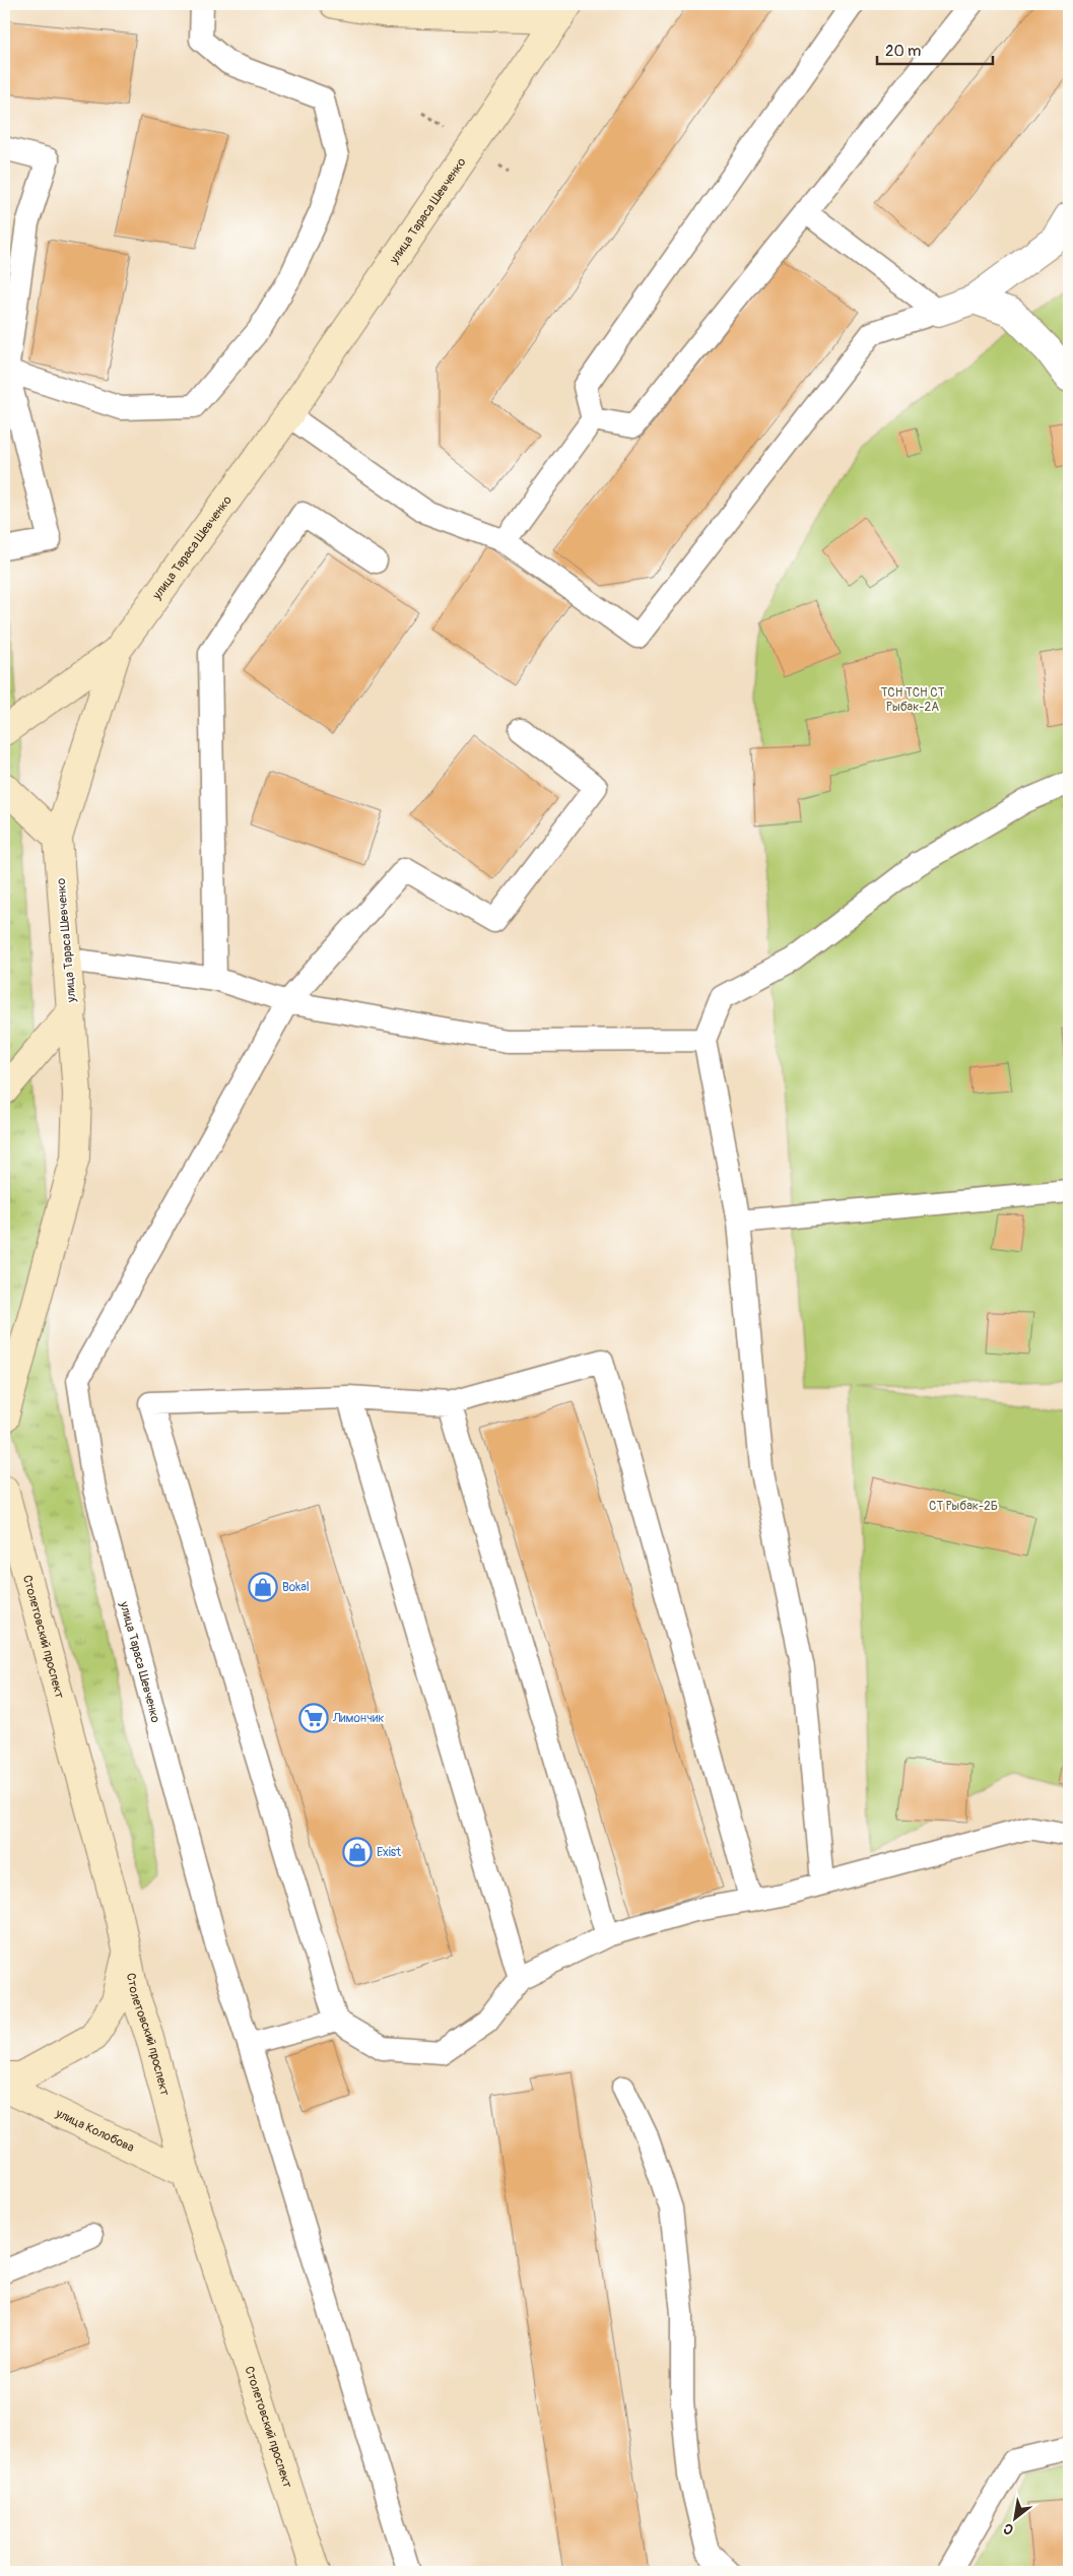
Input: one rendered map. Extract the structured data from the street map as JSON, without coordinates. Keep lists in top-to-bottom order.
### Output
{
  "streets": {
    "main road": ["улица Тараса Шевченко", "Столетовский проспект", "улица Колобова"]
  },
  "crossings": [
    ["Столетовский проспект", "улица Колобова"]
  ],
  "parks": ["ТСН ТСН СТ Рыбак-2А", "СТ Рыбак-2Б"],
  "places": {
    "shop": ["Bokal", "Exist"],
    "supermarket": ["Лимончик"]
  },
  "scale_bar": "20 m",
  "north": "bottom left"
}
